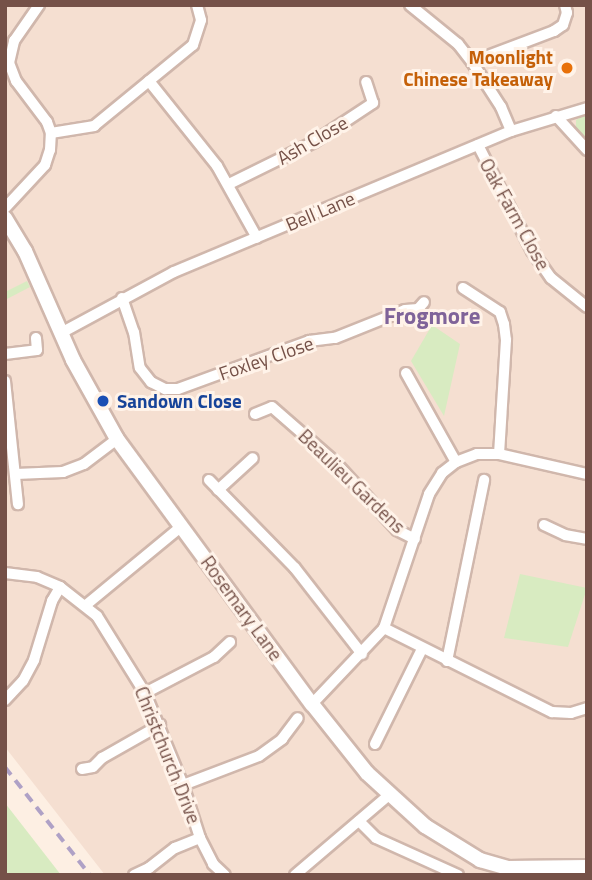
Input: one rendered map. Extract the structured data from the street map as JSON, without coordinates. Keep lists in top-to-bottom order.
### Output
{
  "streets": {
    "street": [
      "Ash Close",
      "Bell Lane",
      "Oak Farm Close",
      "Foxley Close",
      "Beaulieu Gardens",
      "Rosemary Lane",
      "Christchurch Drive"
    ]
  },
  "crossings": [
    ["Bell Lane", "Oak Farm Close"],
    ["Bell Lane", "Foxley Close"],
    ["Bell Lane", "Rosemary Lane"],
    ["Beaulieu Gardens", "Rosemary Lane"]
  ],
  "districts": ["Frogmore"],
  "places": ["Moonlight Chinese Takeaway", "Sandown Close"]
}
